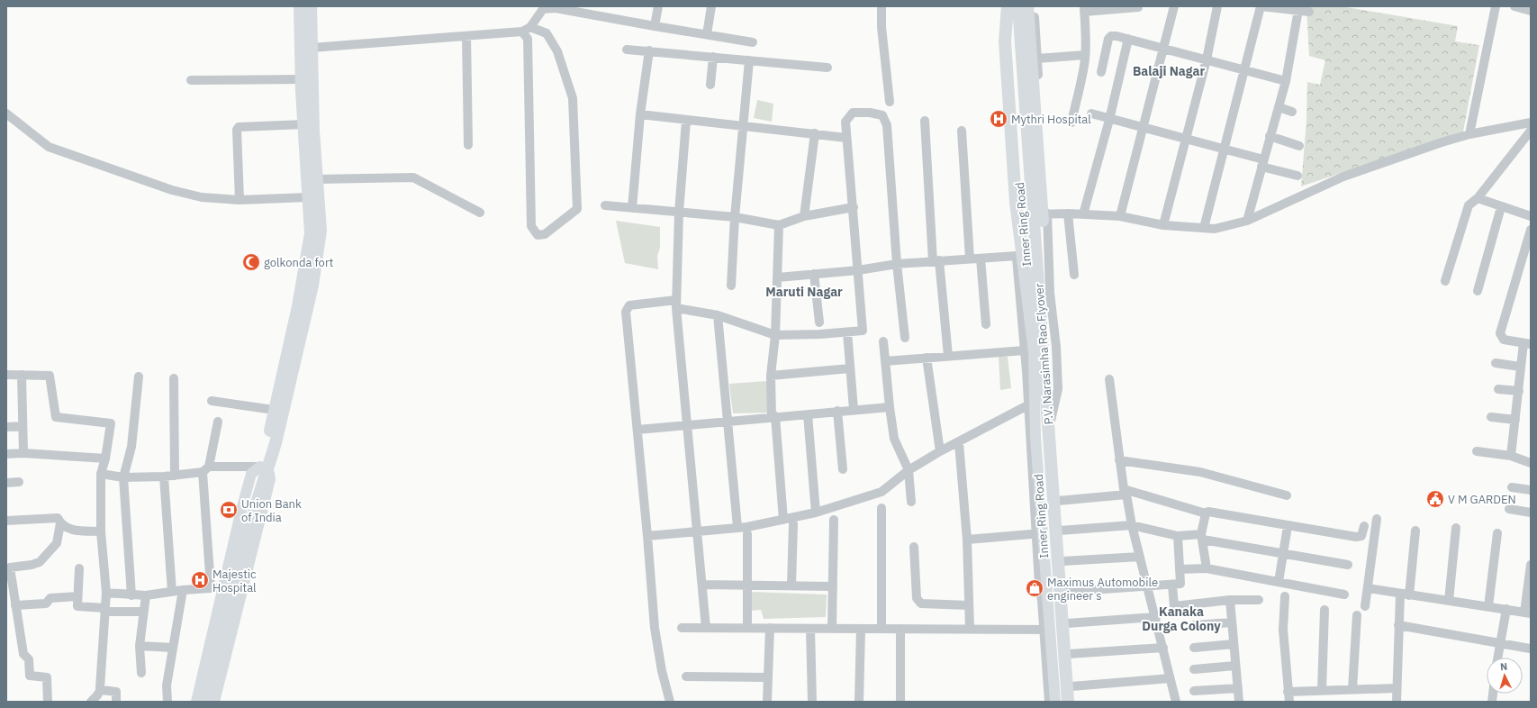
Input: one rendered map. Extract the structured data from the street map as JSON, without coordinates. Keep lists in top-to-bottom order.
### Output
{
  "streets": {
    "highway": ["P.V. Narasimha Rao Flyover"],
    "main road": ["Inner Ring Road"]
  },
  "crossings": [
    ["Inner Ring Road", "P.V. Narasimha Rao Flyover"]
  ],
  "districts": ["Balaji Nagar", "Maruti Nagar", "Kanaka Durga Colony"],
  "places": {
    "hospital": ["Mythri Hospital", "Majestic Hospital"],
    "mosque": ["golkonda fort"],
    "public building": ["V M GARDEN"],
    "bank": ["Union Bank of India"],
    "shop": ["Maximus Automobile engineer s"]
  },
  "north": "top"
}
